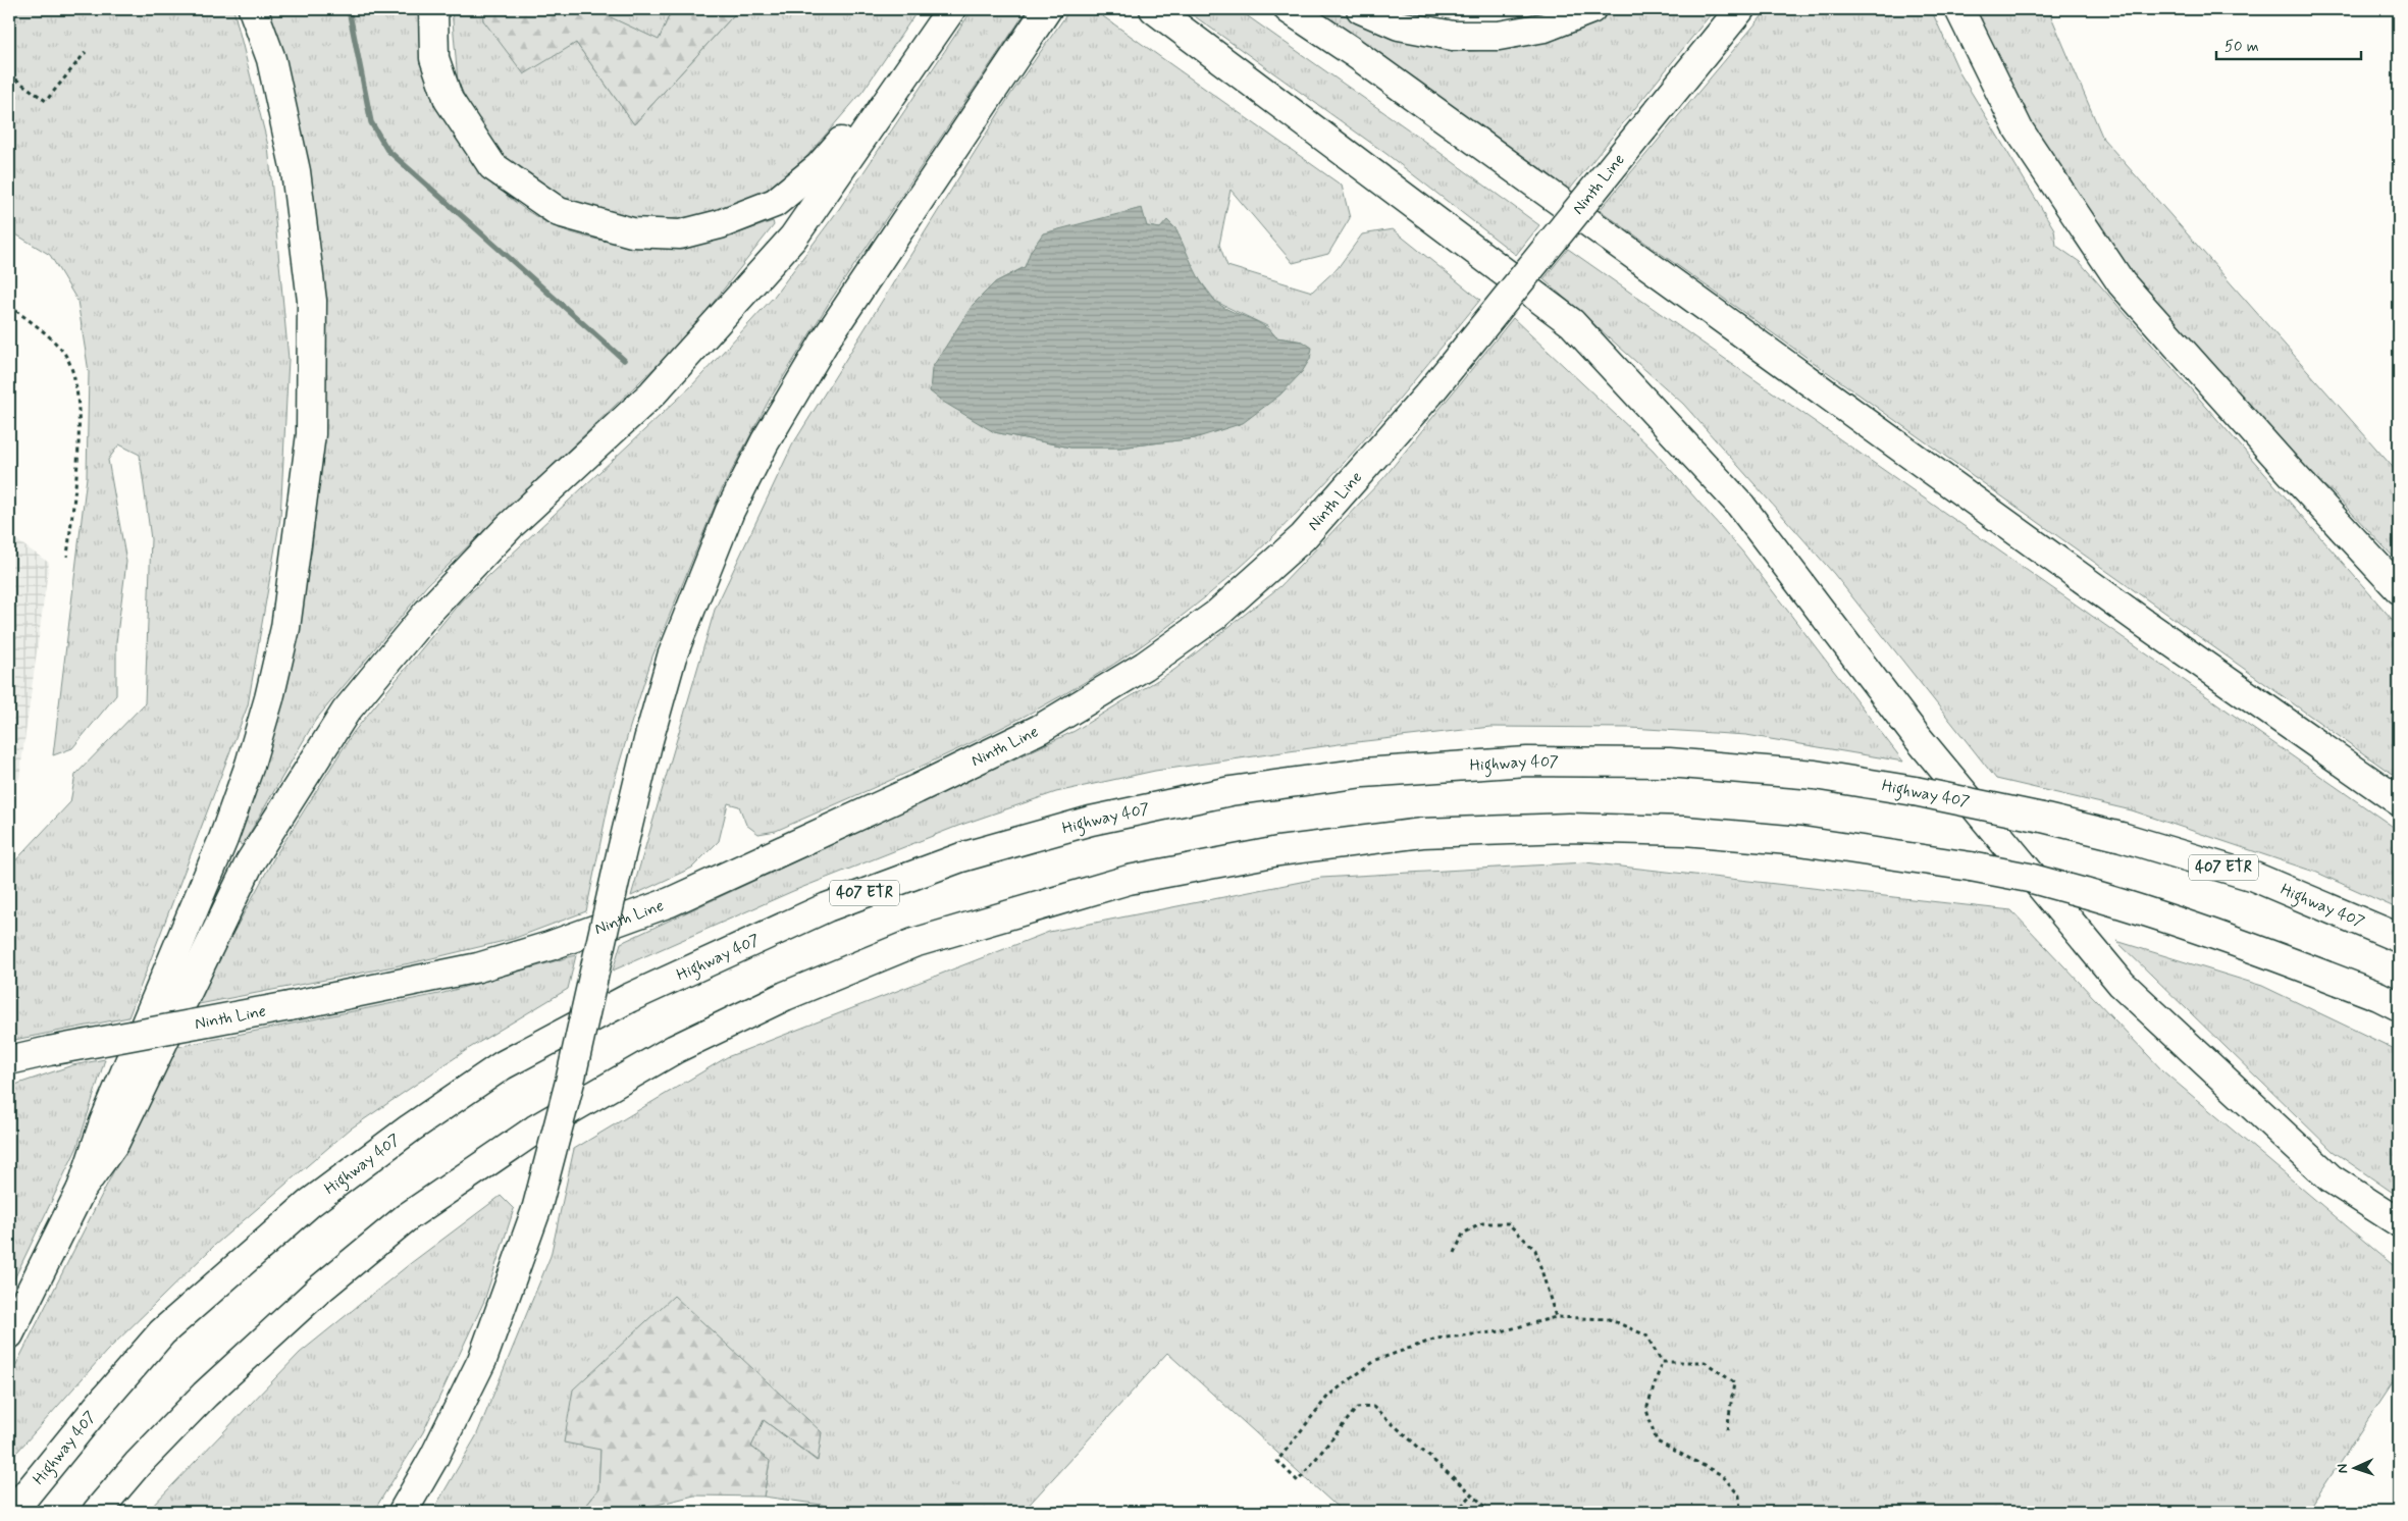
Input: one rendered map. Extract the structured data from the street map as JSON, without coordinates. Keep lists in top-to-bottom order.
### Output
{
  "streets": {
    "main road": ["Ninth Line", "Highway 407", "407 ETR"]
  },
  "scale_bar": "50 m",
  "north": "left"
}
